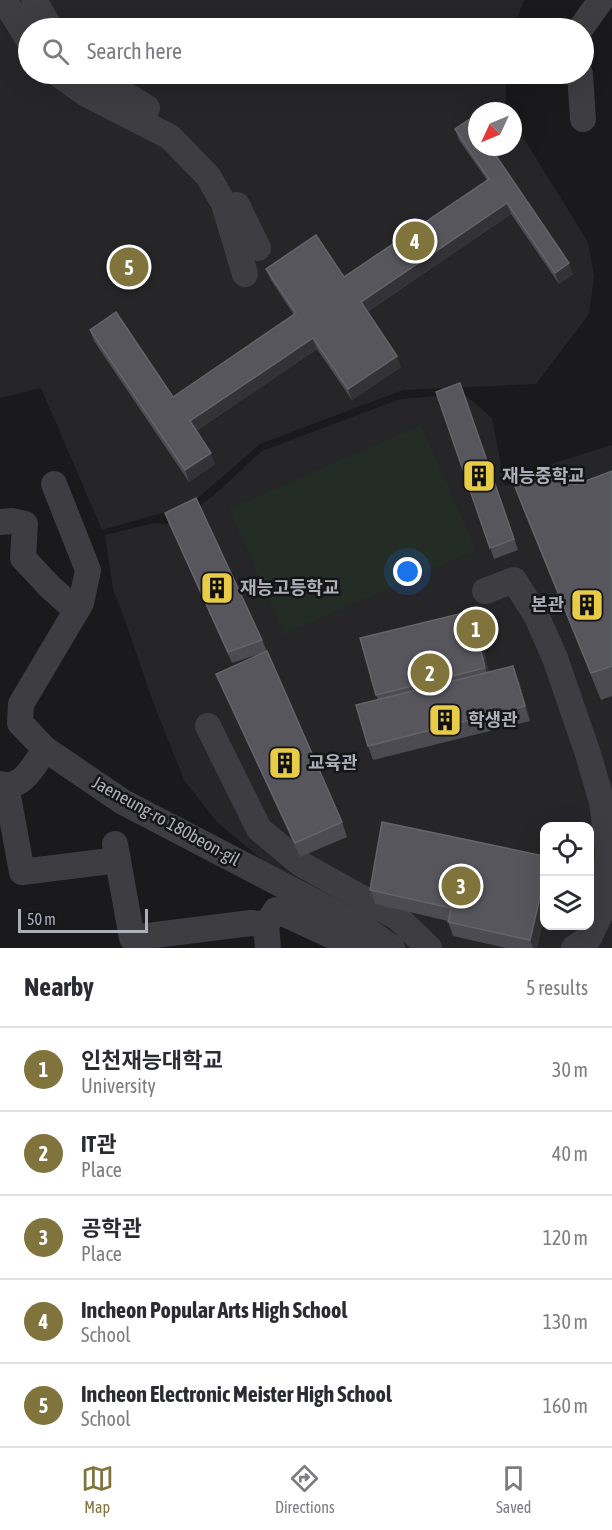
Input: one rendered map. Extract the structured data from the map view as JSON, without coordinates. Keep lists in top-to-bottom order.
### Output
{
  "streets": {
    "lane": ["Jaeneung-ro 180beon-gil"]
  },
  "places": {
    "building": [
      "재능중학교",
      "재능고등학교",
      "본관",
      "학생관",
      "교육관"
    ]
  },
  "scale_bar": "50 m",
  "north": "bottom left",
  "page": {
    "search": "Search here",
    "pins": [
      "4",
      "5",
      "1",
      "2",
      "3"
    ],
    "scale": "50 m",
    "heading": ["Nearby", "5 results"],
    "list": [
      {
        "mark": "1",
        "name": "인천재능대학교",
        "note": "University",
        "value": "30 m"
      },
      {
        "mark": "2",
        "name": "IT관",
        "note": "Place",
        "value": "40 m"
      },
      {
        "mark": "3",
        "name": "공학관",
        "note": "Place",
        "value": "120 m"
      },
      {
        "mark": "4",
        "name": "Incheon Popular Arts High School",
        "note": "School",
        "value": "130 m"
      },
      {
        "mark": "5",
        "name": "Incheon Electronic Meister High School",
        "note": "School",
        "value": "160 m"
      }
    ],
    "nav": ["Map", "Directions", "Saved"]
  }
}
